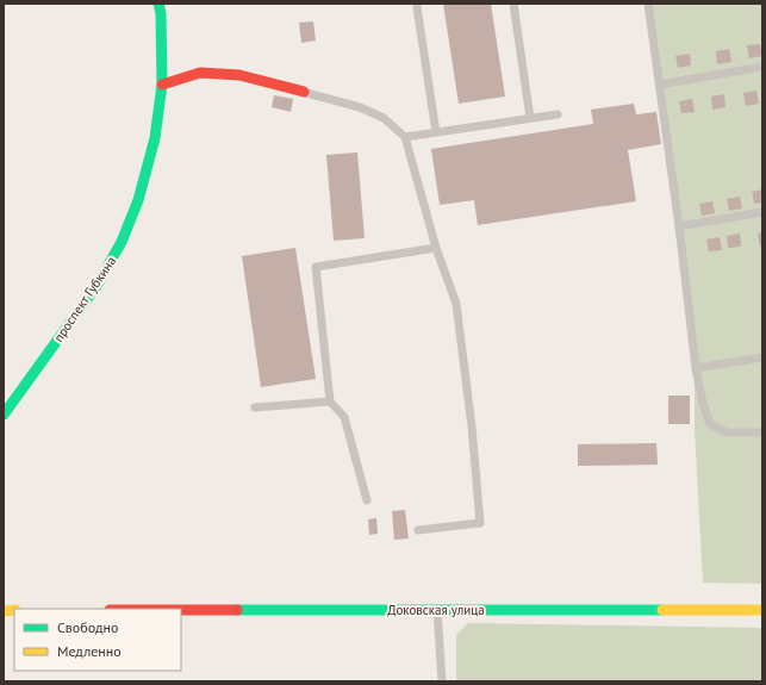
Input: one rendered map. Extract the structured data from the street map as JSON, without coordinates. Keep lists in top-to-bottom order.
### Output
{
  "streets": {
    "street": ["проспект Губкина", "Доковская улица"]
  },
  "legend": ["Свободно", "Медленно"]
}
